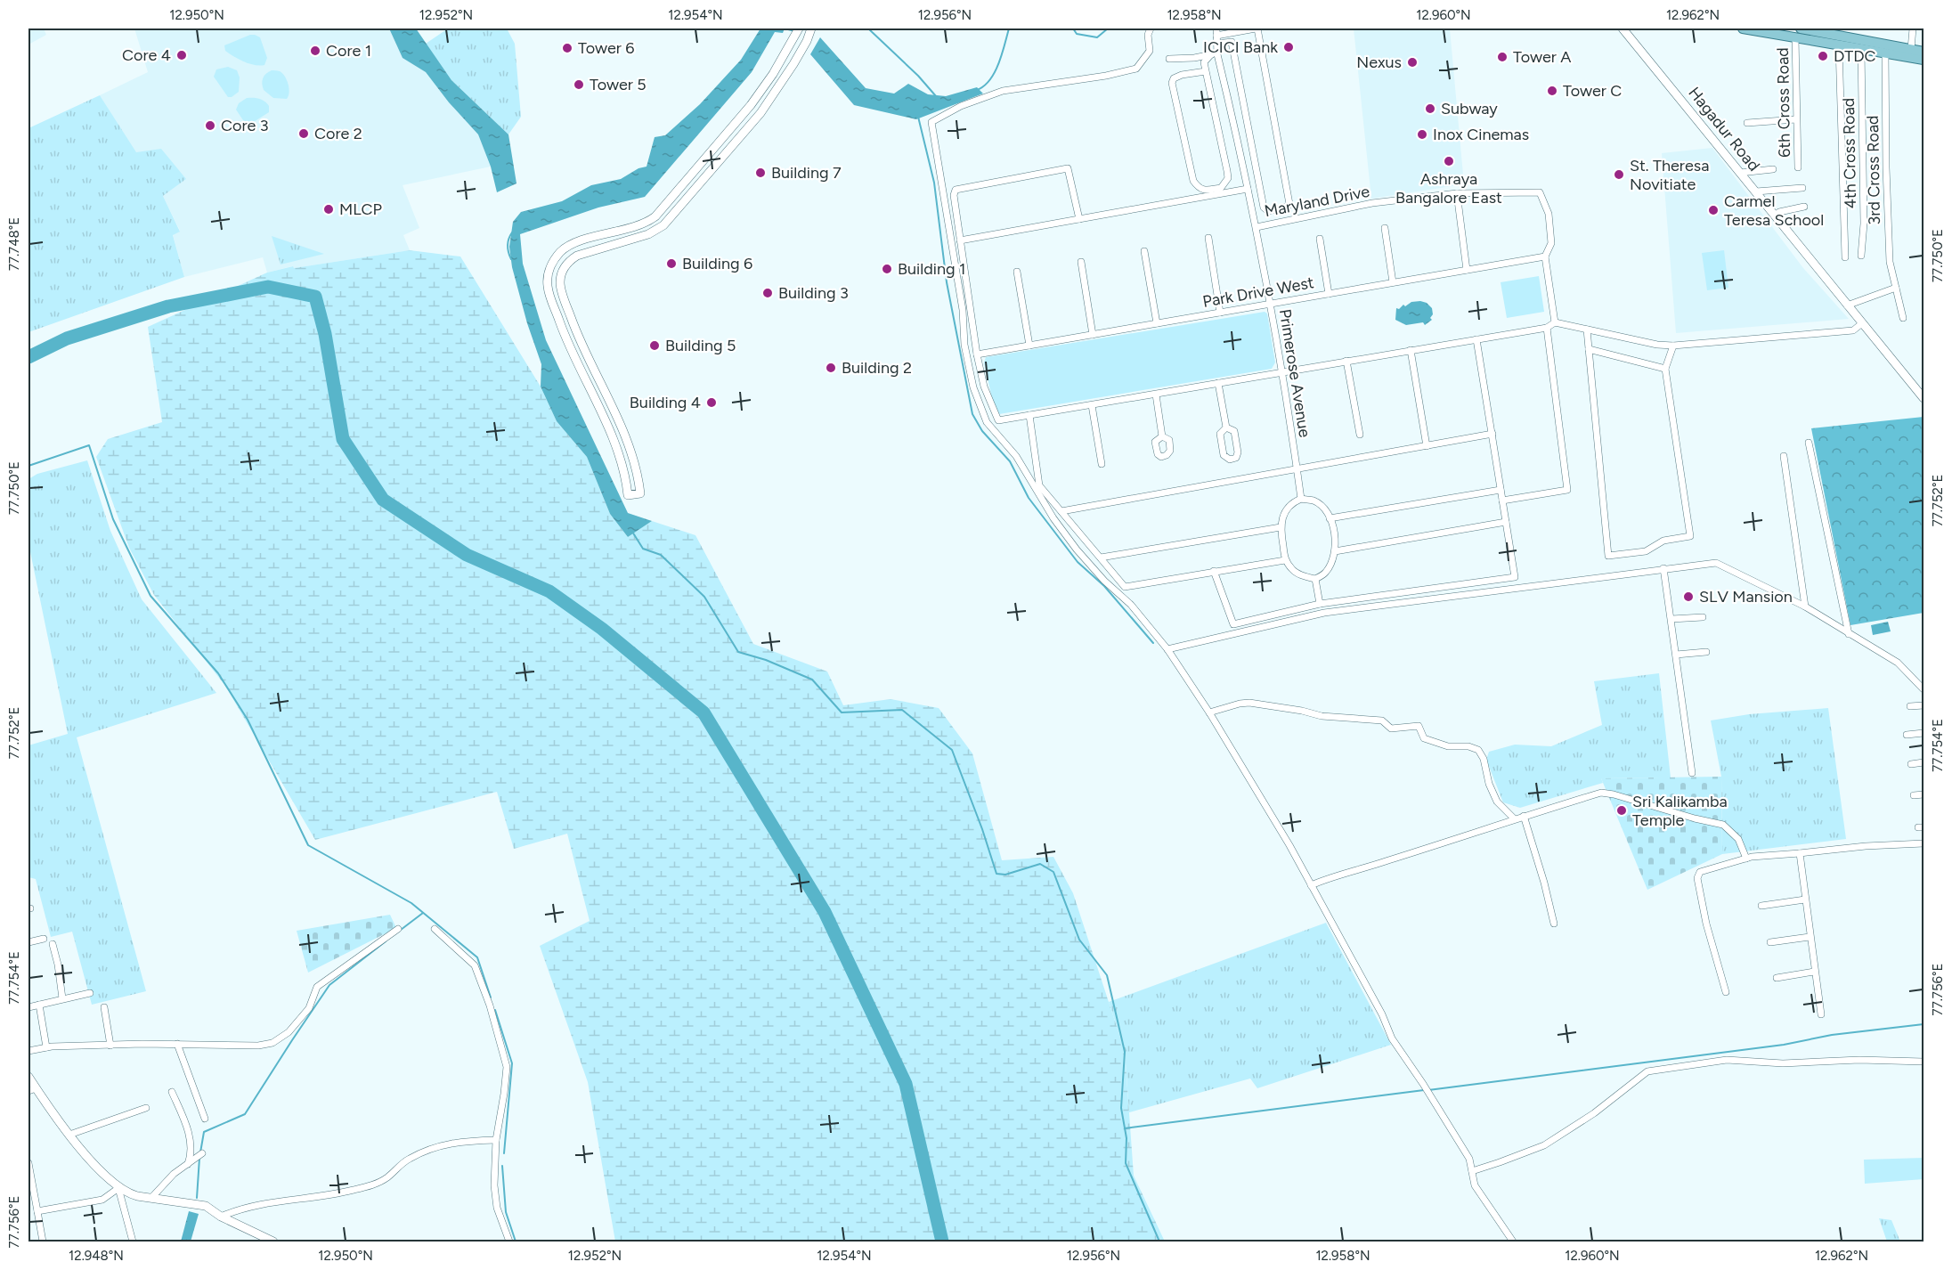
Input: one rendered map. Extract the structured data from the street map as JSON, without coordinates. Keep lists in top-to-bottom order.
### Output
{
  "streets": {
    "street": [
      "6th Cross Road",
      "Hagadur Road",
      "4th Cross Road",
      "3rd Cross Road",
      "Maryland Drive",
      "Park Drive West",
      "Primerose Avenue"
    ]
  },
  "crossings": [
    ["Maryland Drive", "Park Drive West"],
    ["Maryland Drive", "Primerose Avenue"],
    ["Park Drive West", "Primerose Avenue"]
  ],
  "places": [
    "ICICI Bank",
    "Tower 6",
    "Core 1",
    "Core 4",
    "DTDC",
    "Tower A",
    "Nexus",
    "Tower 5",
    "Tower C",
    "Subway",
    "Core 3",
    "Core 2",
    "Inox Cinemas",
    "Ashraya Bangalore East",
    "Building 7",
    "St. Theresa Novitiate",
    "MLCP",
    "Carmel Teresa School",
    "Building 6",
    "Building 1",
    "Building 3",
    "Building 5",
    "Building 2",
    "Building 4",
    "SLV Mansion",
    "Sri Kalikamba Temple"
  ],
  "coordinates": [
    "12.950°N",
    "12.952°N",
    "12.954°N",
    "12.956°N",
    "12.958°N",
    "12.960°N",
    "12.962°N",
    "77.748°E",
    "77.750°E",
    "77.752°E",
    "77.754°E",
    "77.756°E",
    "12.948°N"
  ]
}
